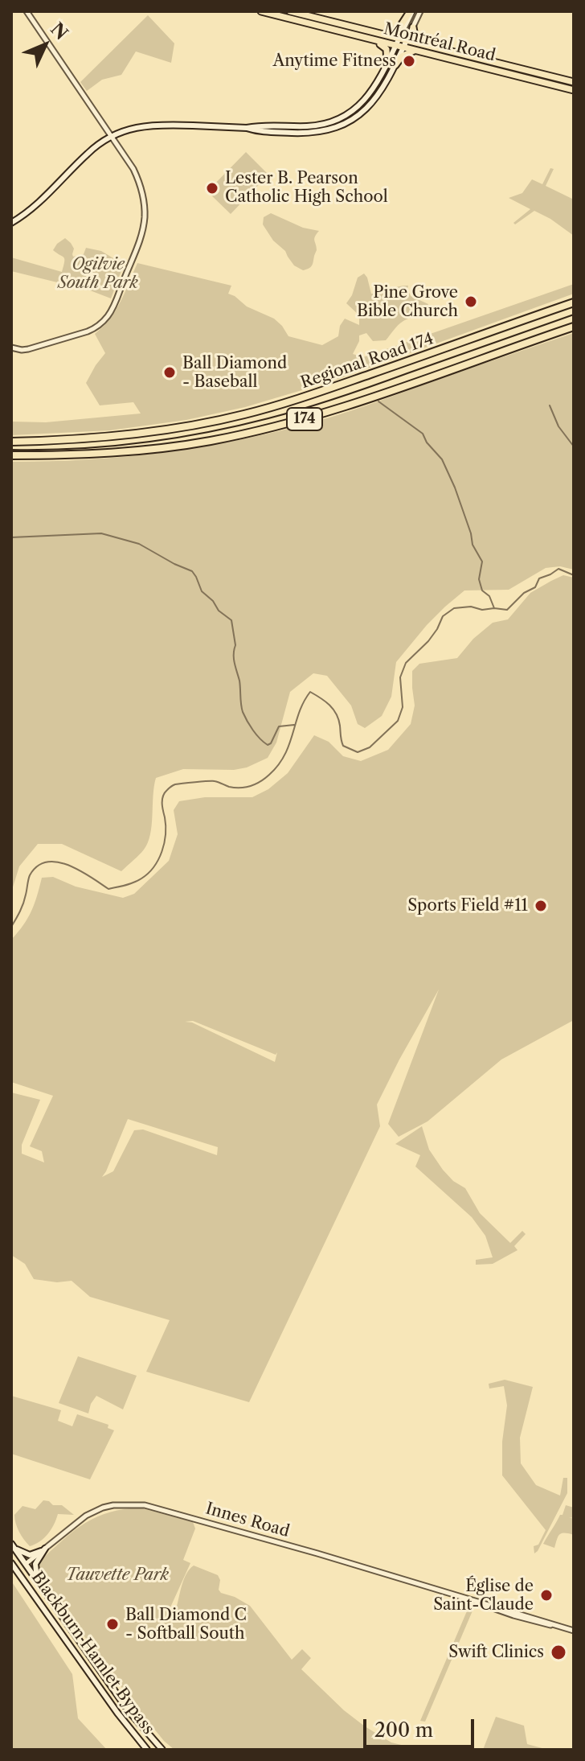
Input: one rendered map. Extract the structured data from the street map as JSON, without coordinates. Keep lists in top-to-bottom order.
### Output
{
  "streets": {
    "highway": ["Regional Road 174", "174"],
    "main road": ["Montréal Road", "Innes Road", "Blackburn Hamlet Bypass"]
  },
  "crossings": [
    ["Innes Road", "Blackburn Hamlet Bypass"]
  ],
  "parks": ["Ogilvie South Park", "Tauvette Park"],
  "places": [
    "Anytime Fitness",
    "Lester B. Pearson Catholic High School",
    "Pine Grove Bible Church",
    "Ball Diamond - Baseball",
    "Sports Field #11",
    "Église de Saint-Claude",
    "Ball Diamond C - Softball South",
    "Swift Clinics"
  ],
  "scale_bar": "200 m",
  "north": "top right"
}
